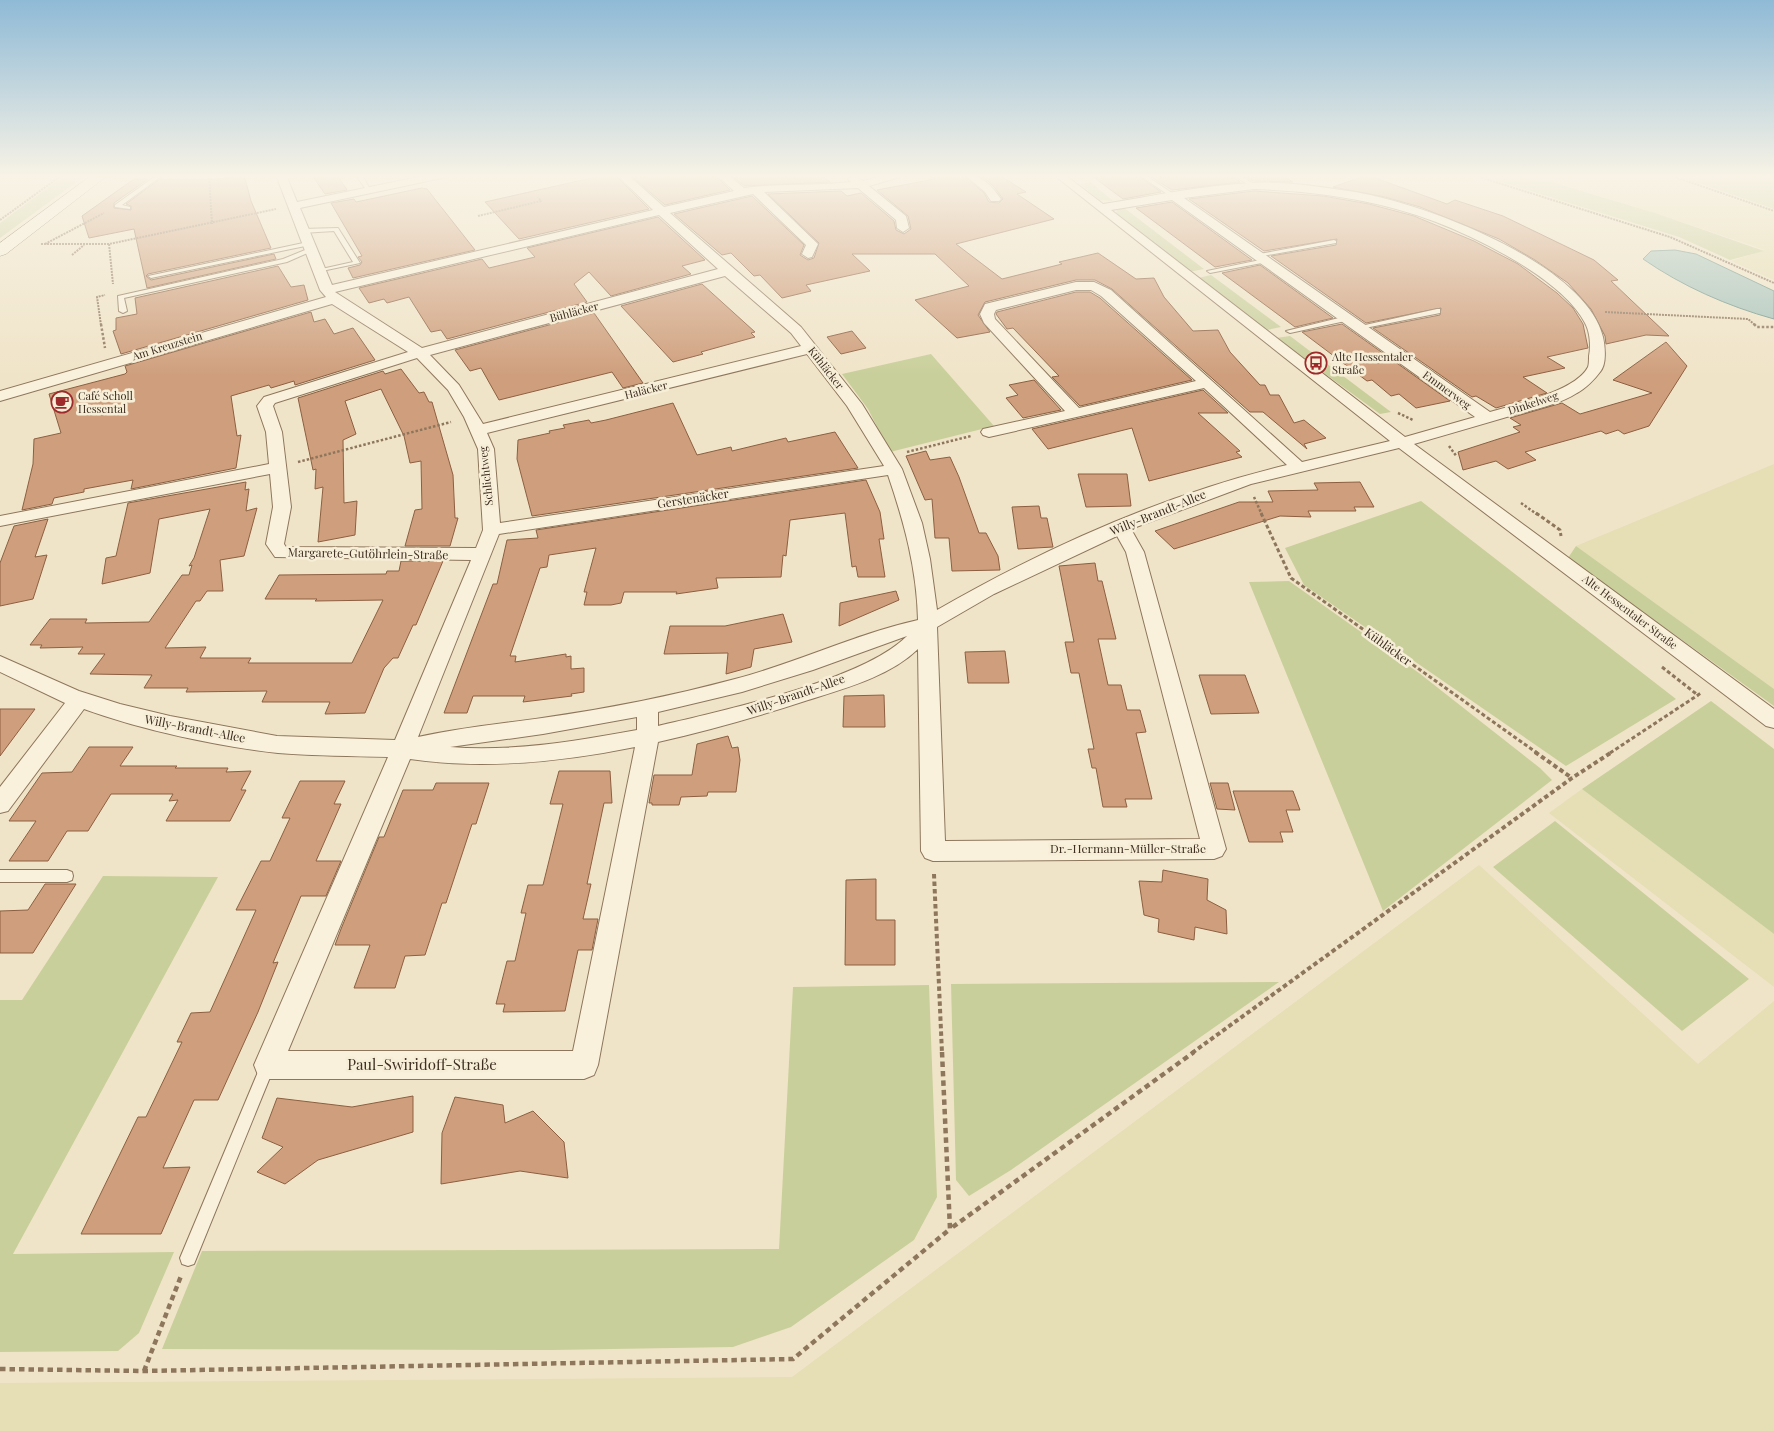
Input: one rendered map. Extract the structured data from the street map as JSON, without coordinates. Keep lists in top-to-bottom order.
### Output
{
  "streets": {
    "street": [
      "Bühläcker",
      "Am Kreuzstein",
      "Kühläcker",
      "Haläcker",
      "Emmerweg",
      "Dinkelweg",
      "Schlichtweg",
      "Gerstenäcker",
      "Willy-Brandt-Allee",
      "Margarete-Gutöhrlein-Straße",
      "Alte Hessentaler Straße",
      "Dr.-Hermann-Müller-Straße",
      "Paul-Swiridoff-Straße"
    ]
  },
  "crossings": [
    ["Bühläcker", "Kühläcker"],
    ["Bühläcker", "Schlichtweg"],
    ["Bühläcker", "Margarete-Gutöhrlein-Straße"],
    ["Am Kreuzstein", "Schlichtweg"],
    ["Kühläcker", "Haläcker"],
    ["Kühläcker", "Gerstenäcker"],
    ["Kühläcker", "Willy-Brandt-Allee"],
    ["Haläcker", "Schlichtweg"],
    ["Emmerweg", "Dinkelweg"],
    ["Dinkelweg", "Willy-Brandt-Allee"],
    ["Dinkelweg", "Alte Hessentaler Straße"],
    ["Schlichtweg", "Gerstenäcker"],
    ["Schlichtweg", "Willy-Brandt-Allee"],
    ["Schlichtweg", "Margarete-Gutöhrlein-Straße"],
    ["Willy-Brandt-Allee", "Alte Hessentaler Straße"],
    ["Willy-Brandt-Allee", "Dr.-Hermann-Müller-Straße"],
    ["Willy-Brandt-Allee", "Paul-Swiridoff-Straße"]
  ],
  "places": {
    "bus stop": ["Alte Hessentaler Straße"],
    "cafe": ["Café Scholl Hessental"]
  }
}
